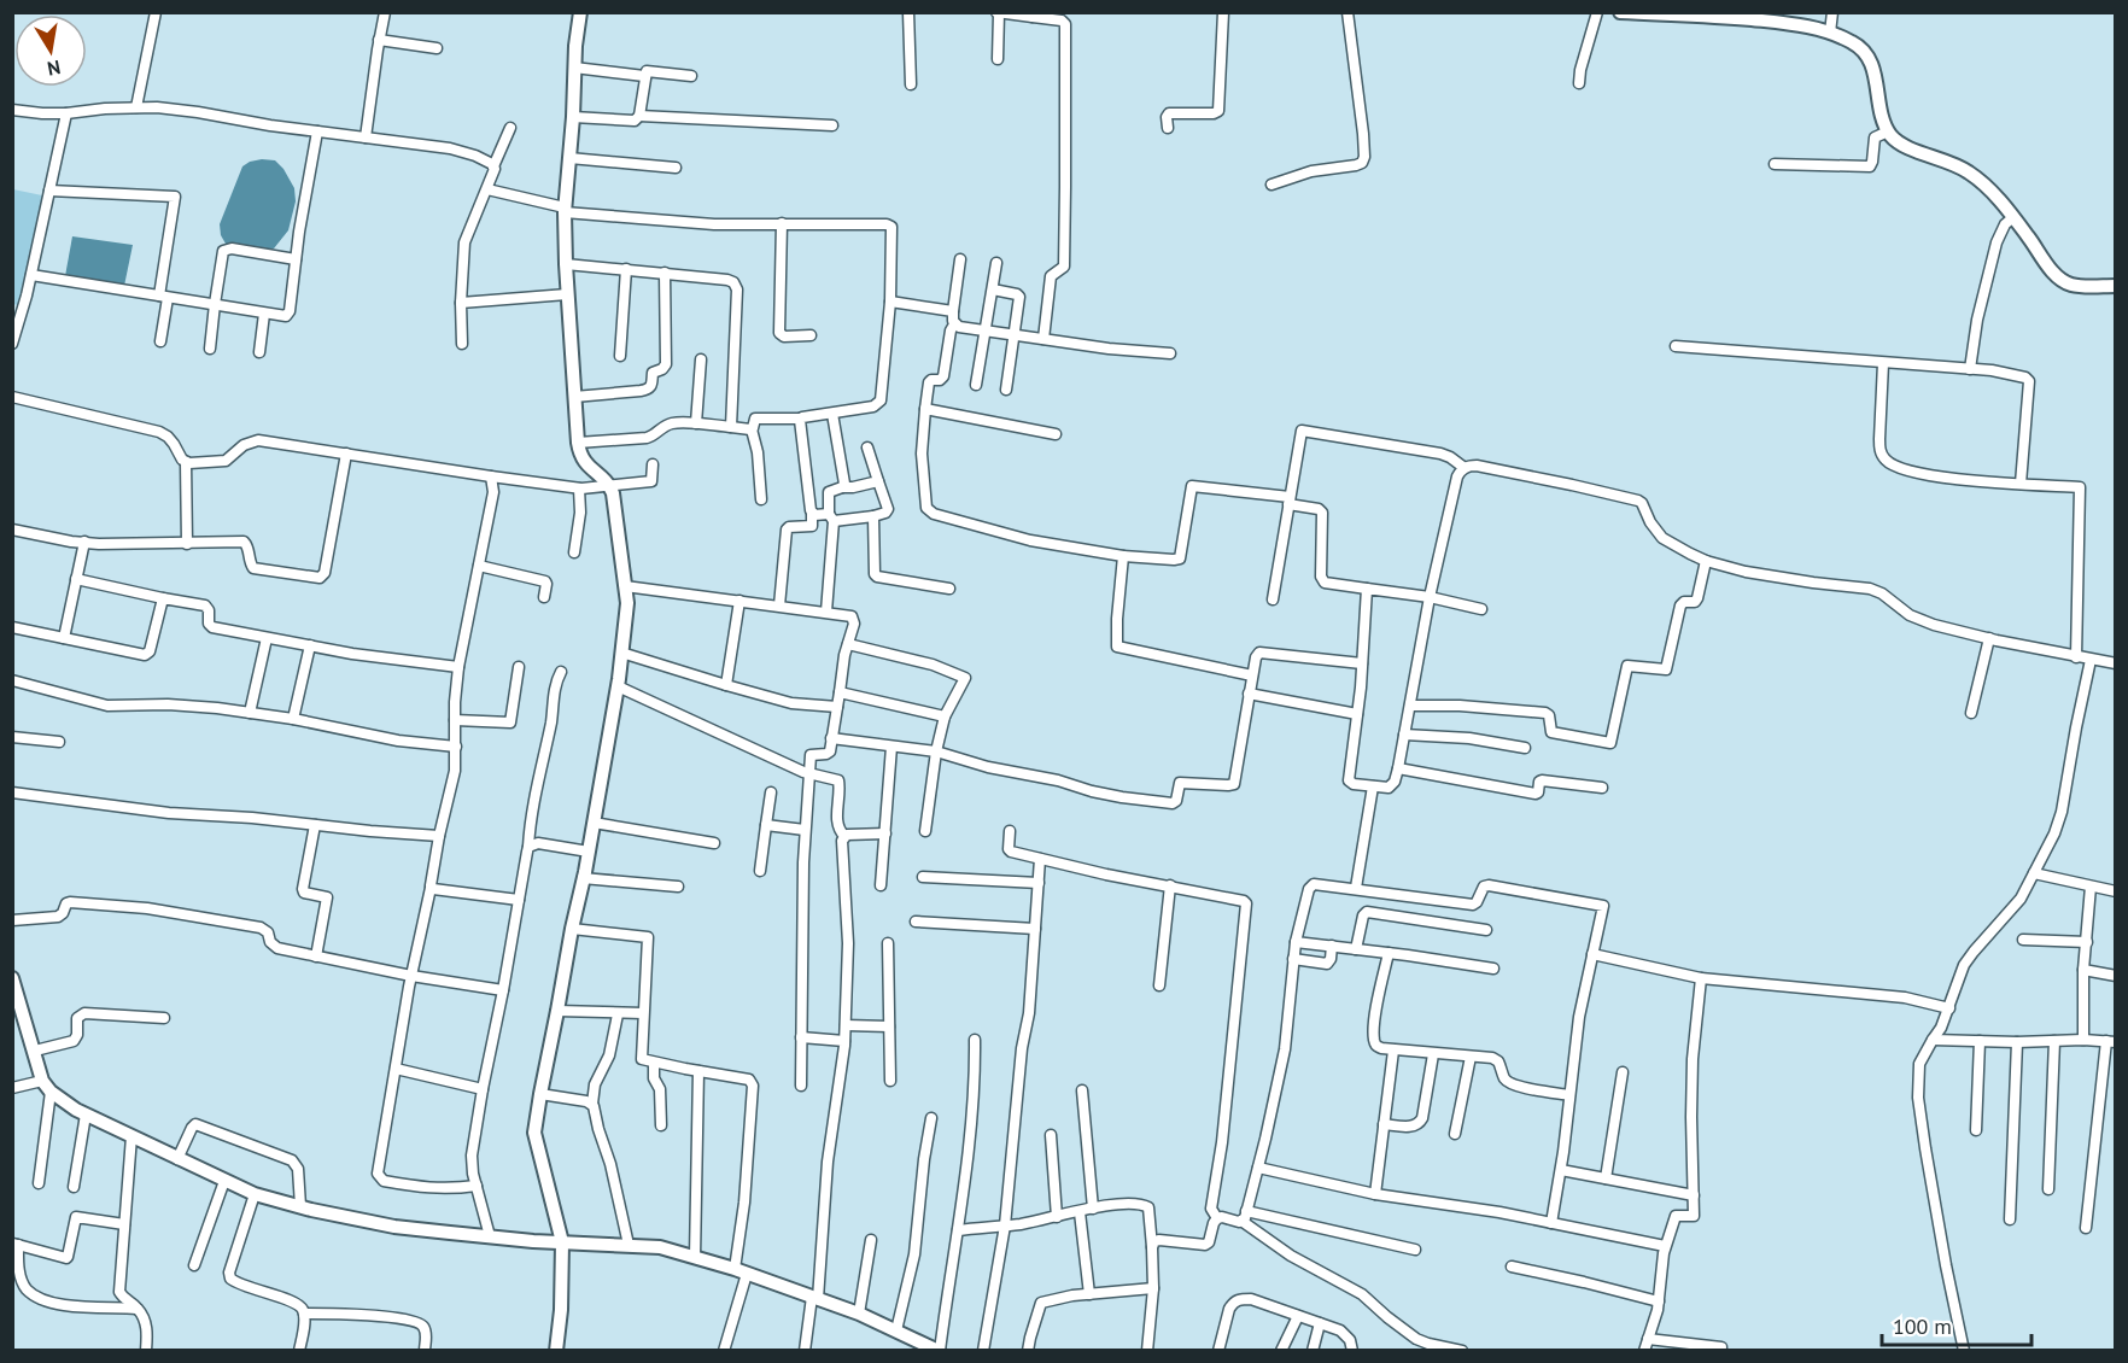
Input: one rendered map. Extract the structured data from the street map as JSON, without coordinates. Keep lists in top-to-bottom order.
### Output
{
  "scale_bar": "100 m",
  "north": "bottom"
}
